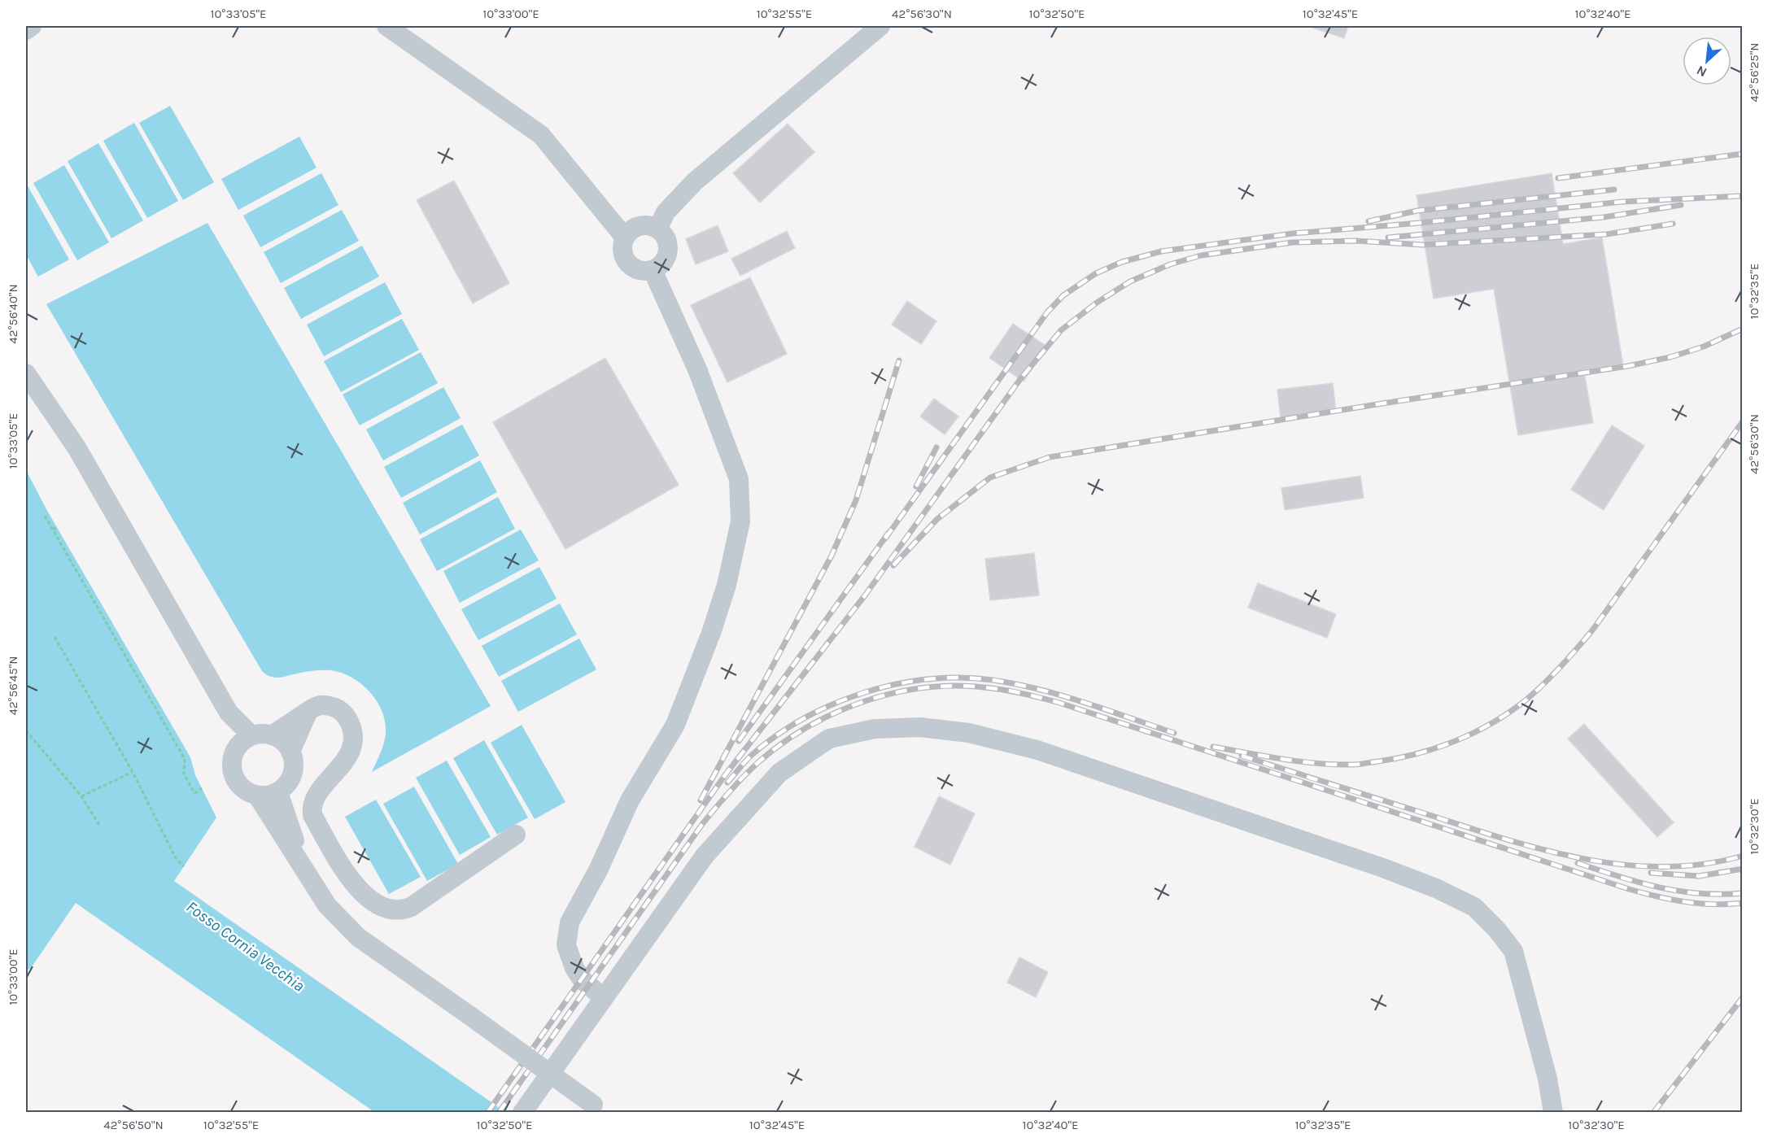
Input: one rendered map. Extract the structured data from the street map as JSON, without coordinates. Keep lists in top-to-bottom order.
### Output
{
  "water": ["Fosso Cornia Vecchia"],
  "north": "bottom left",
  "coordinates": [
    "10°33'05\"E",
    "10°33'00\"E",
    "10°32'55\"E",
    "42°56'30\"N",
    "10°32'50\"E",
    "10°32'45\"E",
    "10°32'40\"E",
    "42°56'25\"N",
    "10°32'35\"E",
    "42°56'40\"N",
    "42°56'45\"N",
    "10°32'30\"E",
    "42°56'50\"N"
  ]
}
